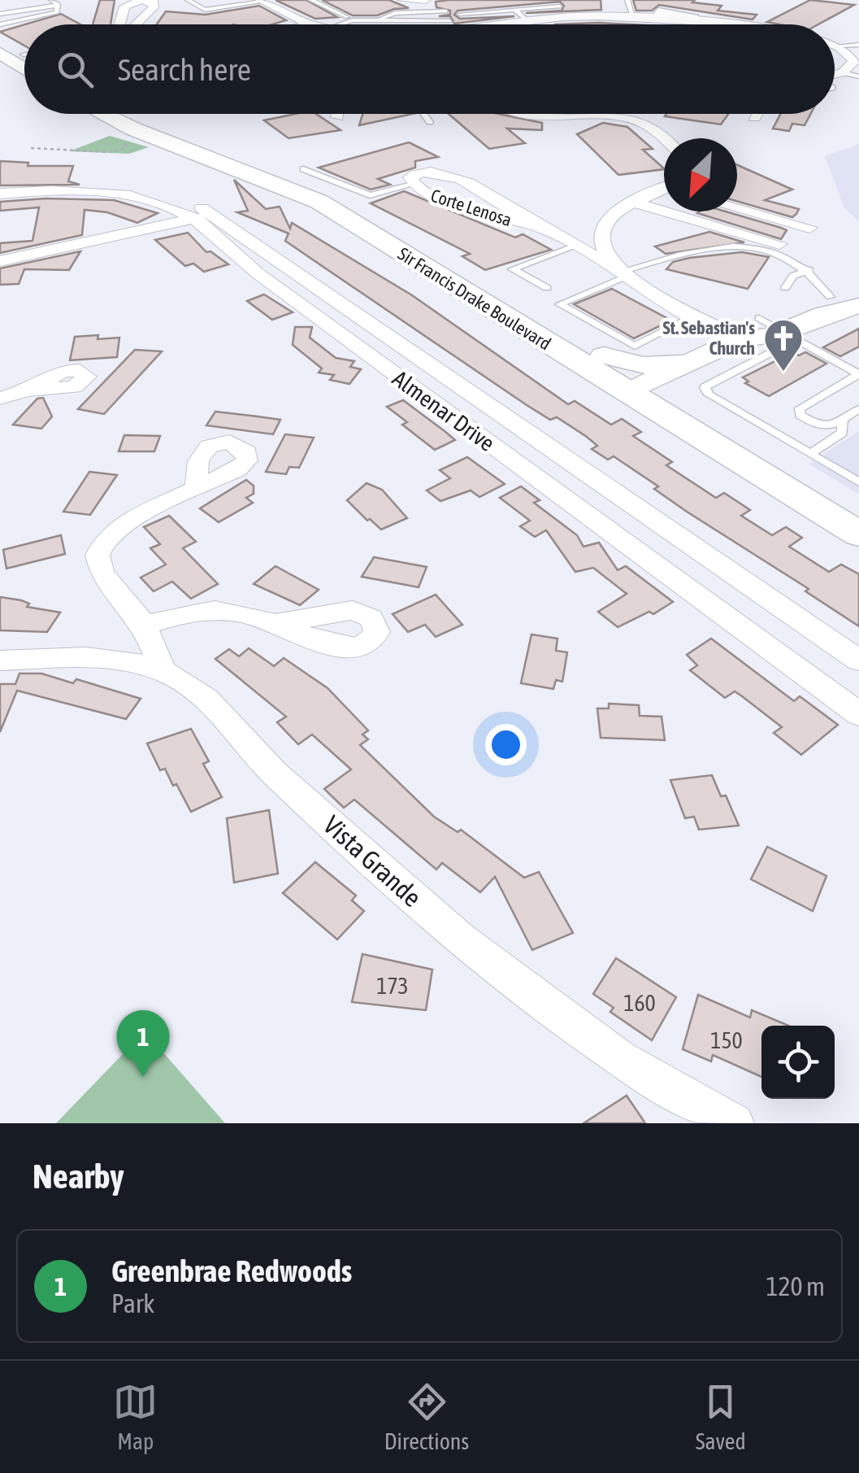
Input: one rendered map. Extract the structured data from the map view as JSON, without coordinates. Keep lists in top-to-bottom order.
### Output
{
  "streets": {
    "main road": ["Sir Francis Drake Boulevard"],
    "street": ["Corte Lenosa", "Almenar Drive", "Vista Grande"]
  },
  "places": {
    "church": ["St. Sebastian's Church"]
  },
  "house_numbers": ["173", "160", "150"],
  "north": "bottom left",
  "page": {
    "search": "Search here",
    "pins": "1",
    "heading": "Nearby",
    "list": [
      {
        "mark": "1",
        "name": "Greenbrae Redwoods",
        "note": "Park",
        "value": "120 m"
      }
    ],
    "nav": ["Map", "Directions", "Saved"]
  }
}
